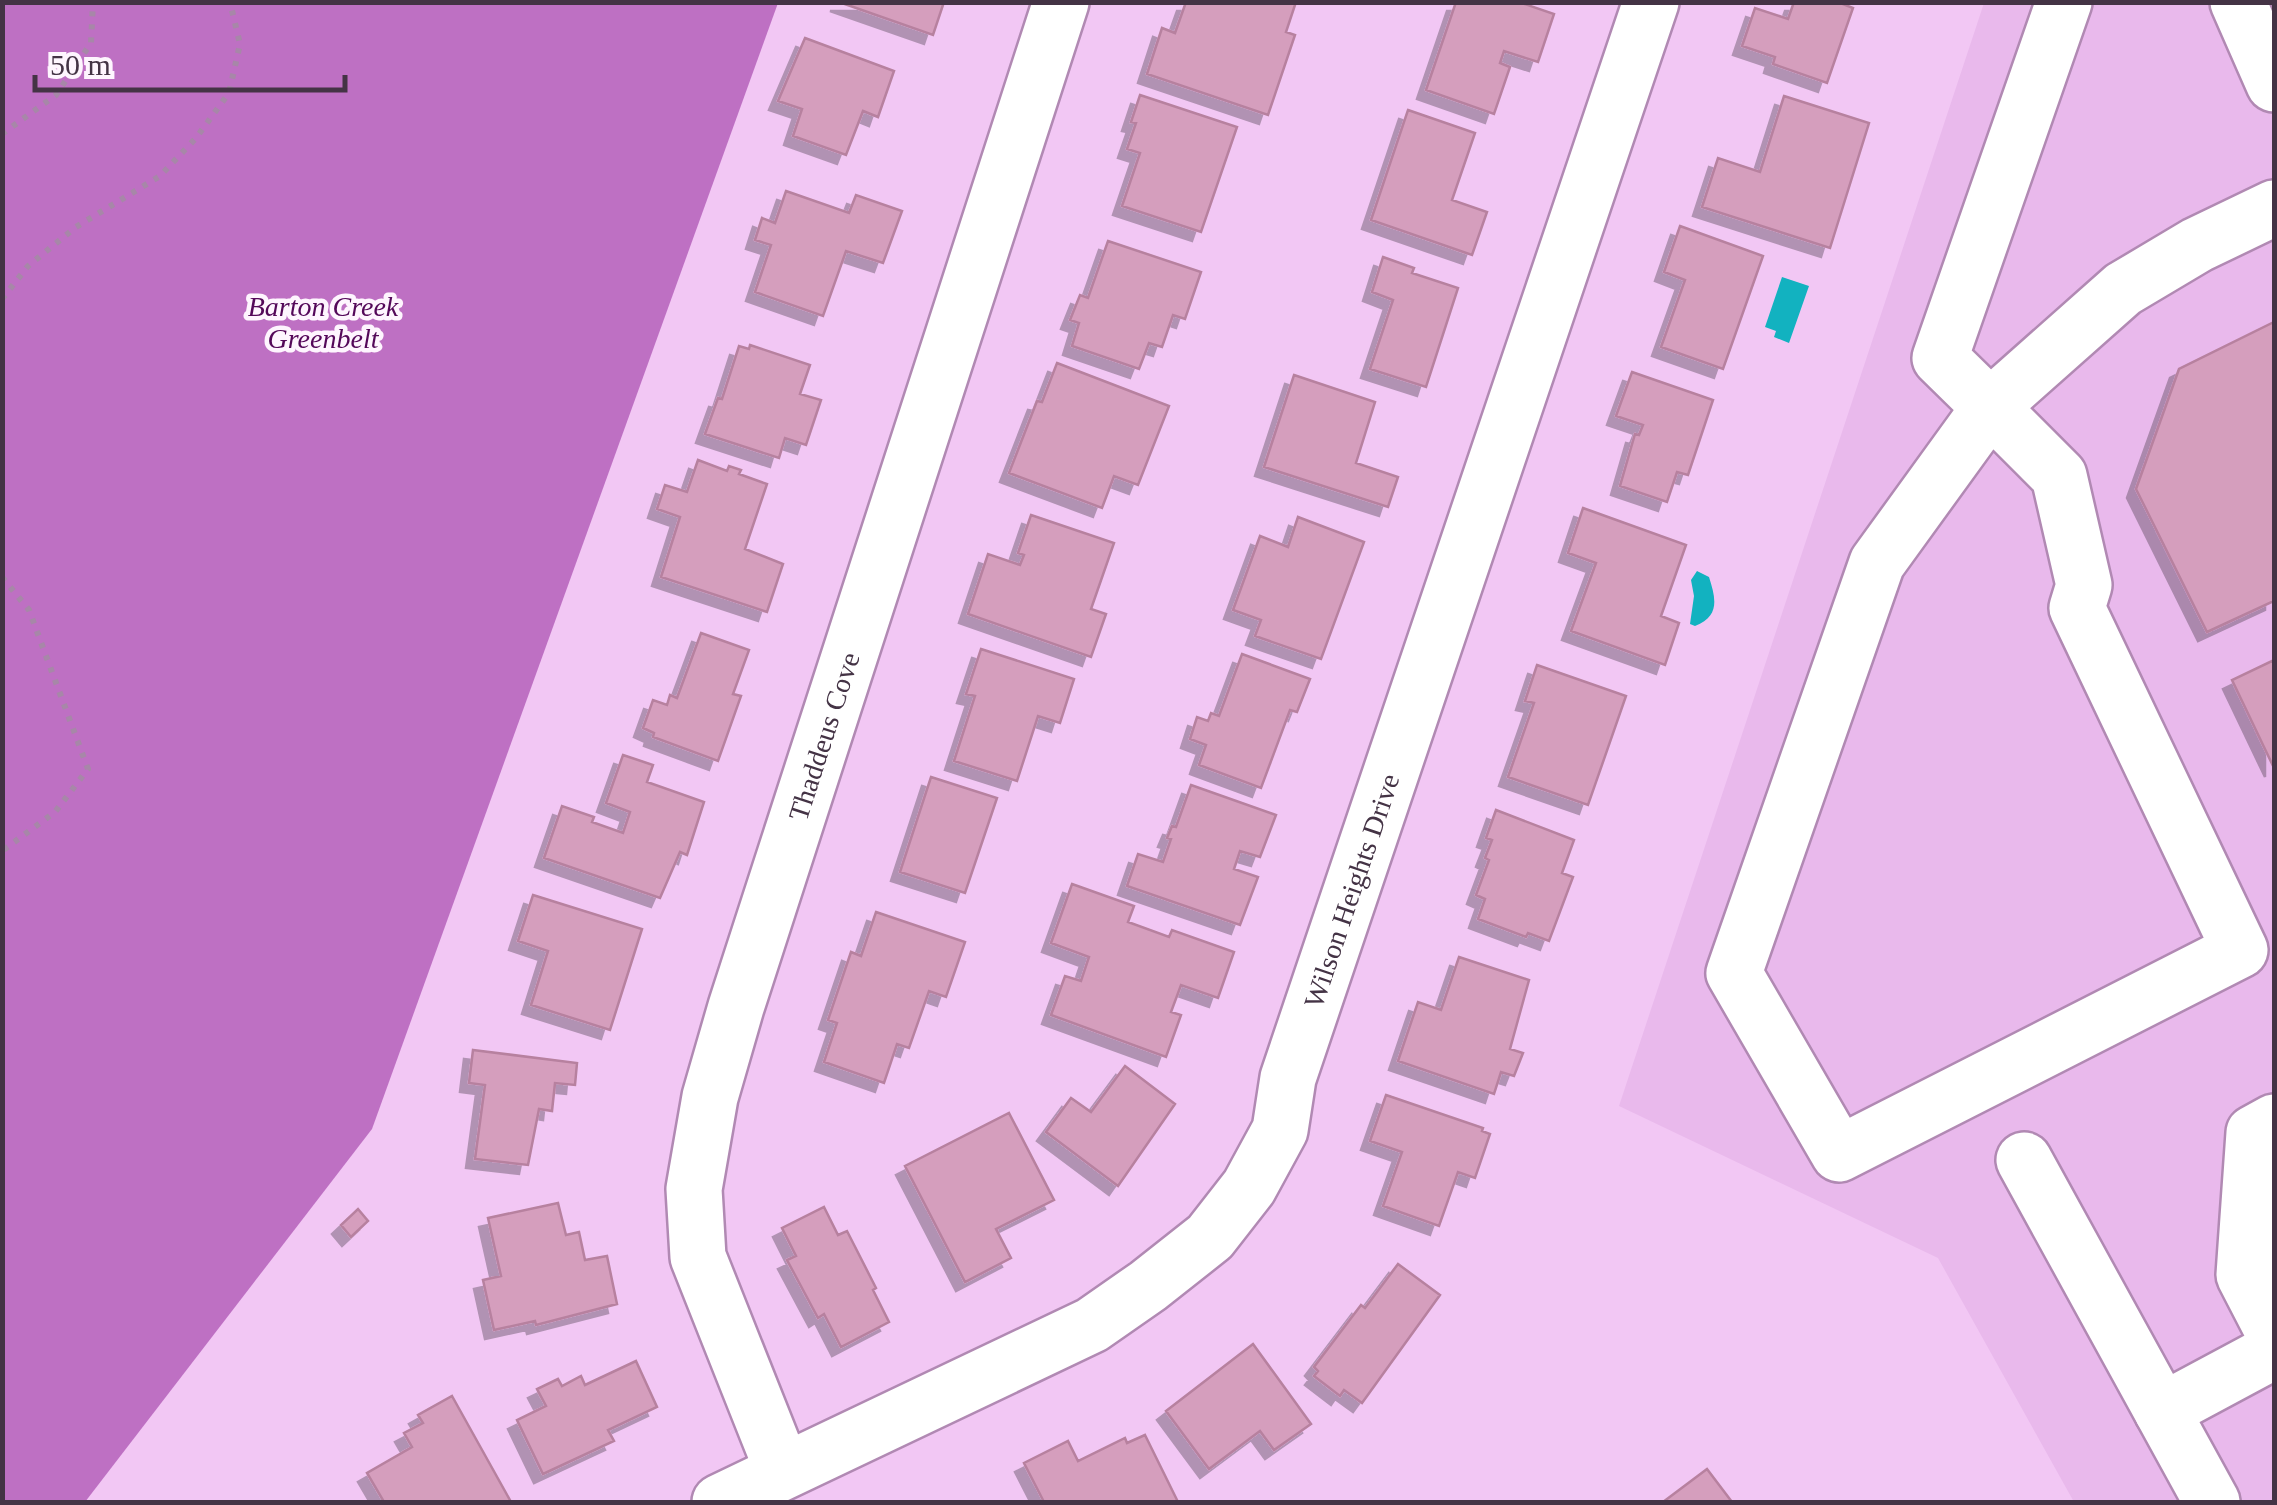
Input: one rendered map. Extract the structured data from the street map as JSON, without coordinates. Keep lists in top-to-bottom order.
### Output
{
  "streets": {
    "street": ["Thaddeus Cove", "Wilson Heights Drive"]
  },
  "crossings": [
    ["Thaddeus Cove", "Wilson Heights Drive"]
  ],
  "parks": ["Barton Creek Greenbelt"],
  "scale_bar": "50 m"
}
